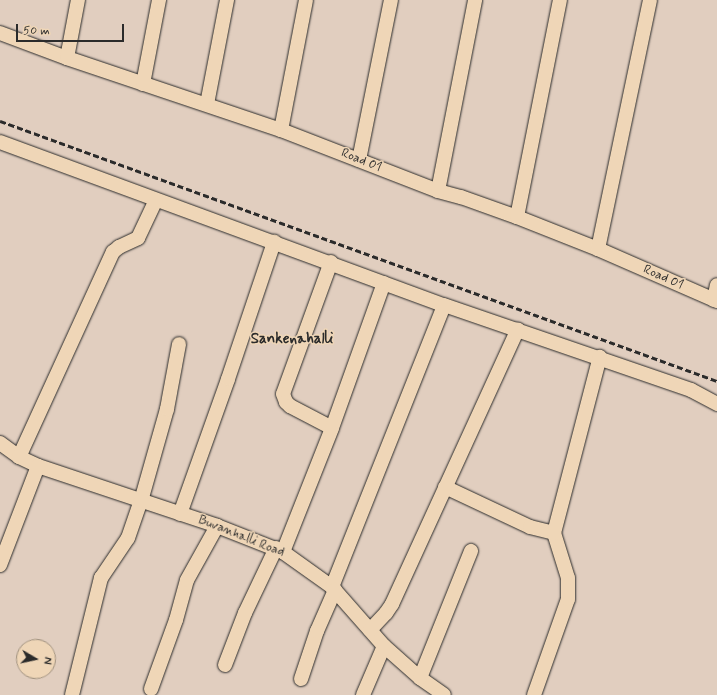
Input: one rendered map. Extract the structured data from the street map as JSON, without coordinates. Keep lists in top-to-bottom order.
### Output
{
  "streets": {
    "street": ["Road 01", "Buvanhalli Road"]
  },
  "districts": ["Sankenahalli"],
  "scale_bar": "50 m",
  "north": "right"
}
